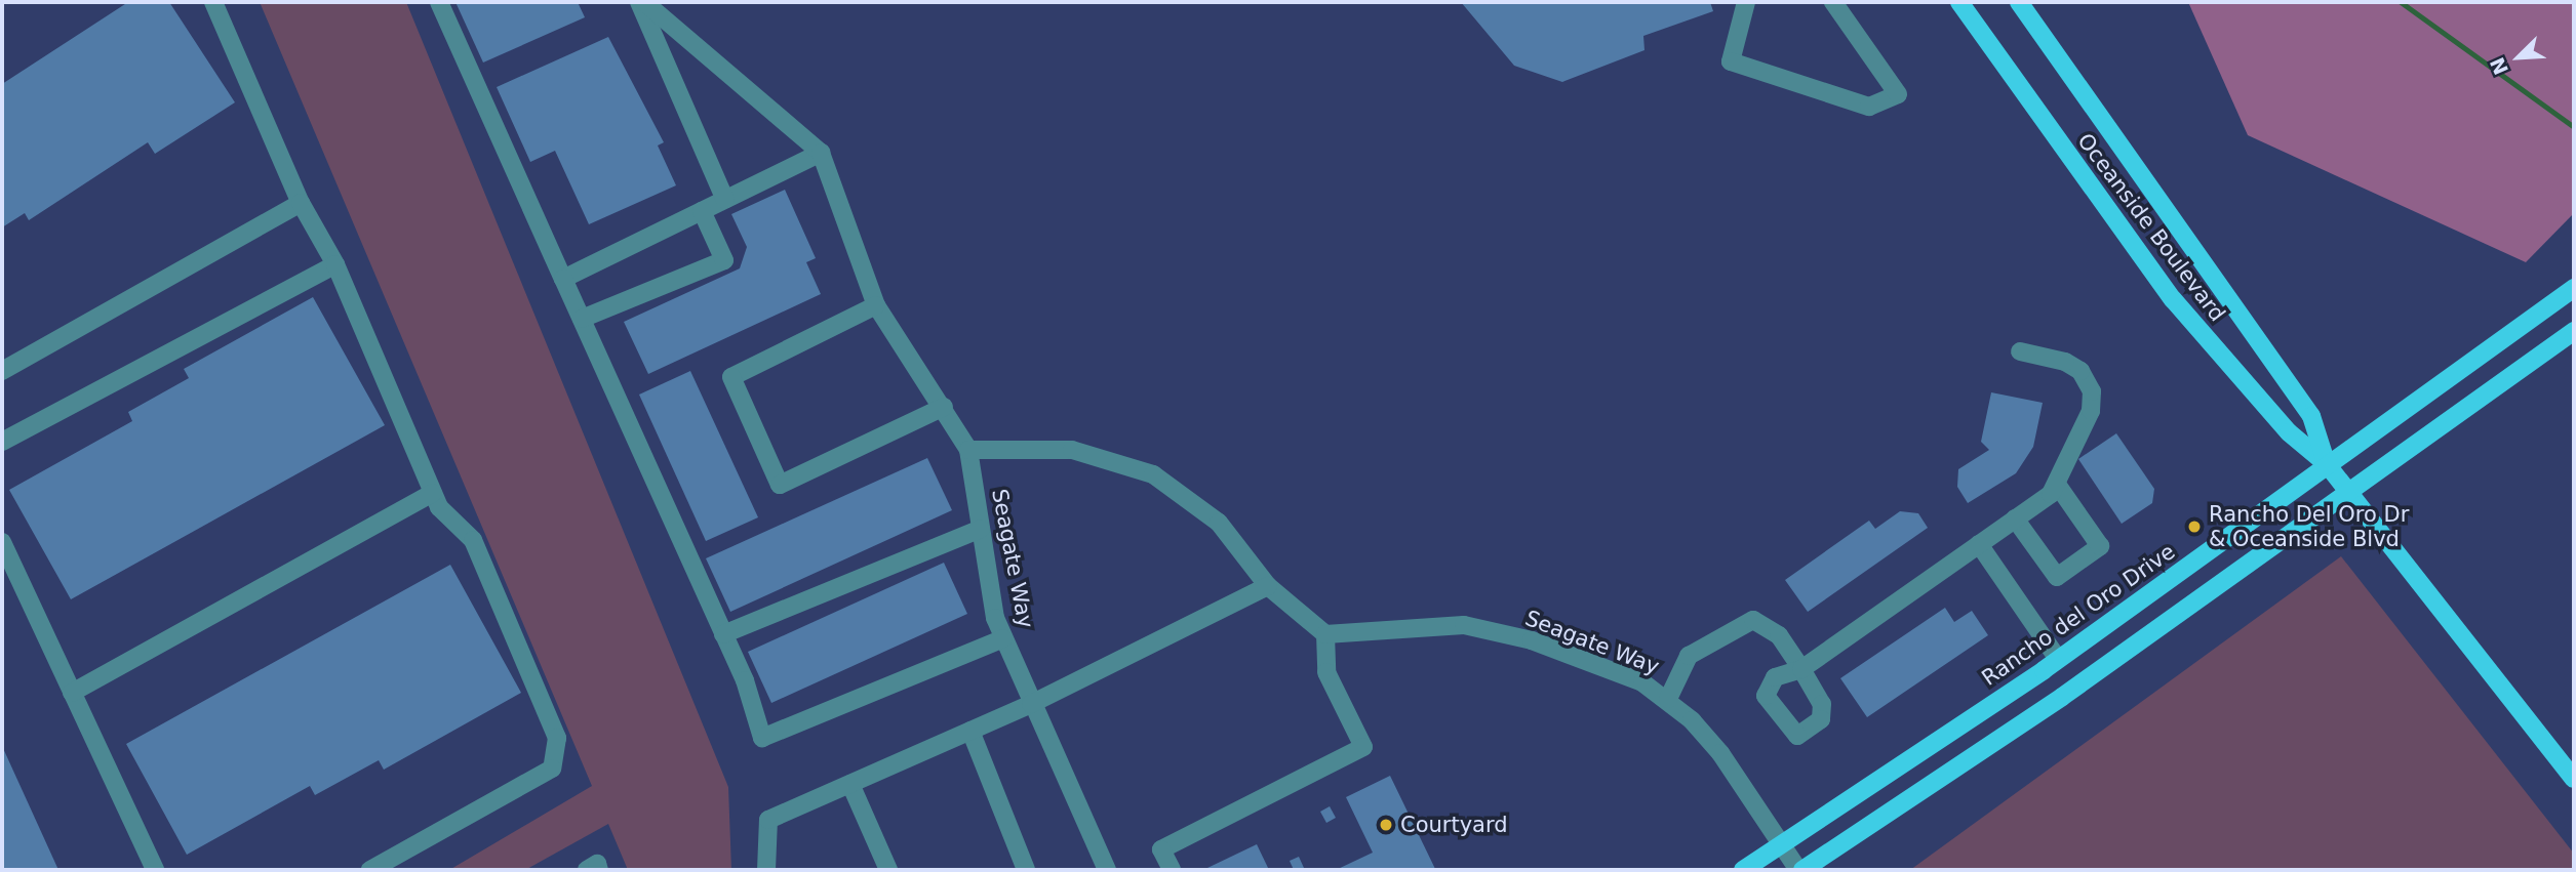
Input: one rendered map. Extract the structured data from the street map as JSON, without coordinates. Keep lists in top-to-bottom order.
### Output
{
  "streets": {
    "main road": ["Oceanside Boulevard", "Rancho del Oro Drive"],
    "street": ["Seagate Way"]
  },
  "crossings": [
    ["Oceanside Boulevard", "Rancho del Oro Drive"],
    ["Seagate Way", "Rancho del Oro Drive"]
  ],
  "places": ["Rancho Del Oro Dr & Oceanside Blvd", "Courtyard"],
  "north": "bottom left"
}
